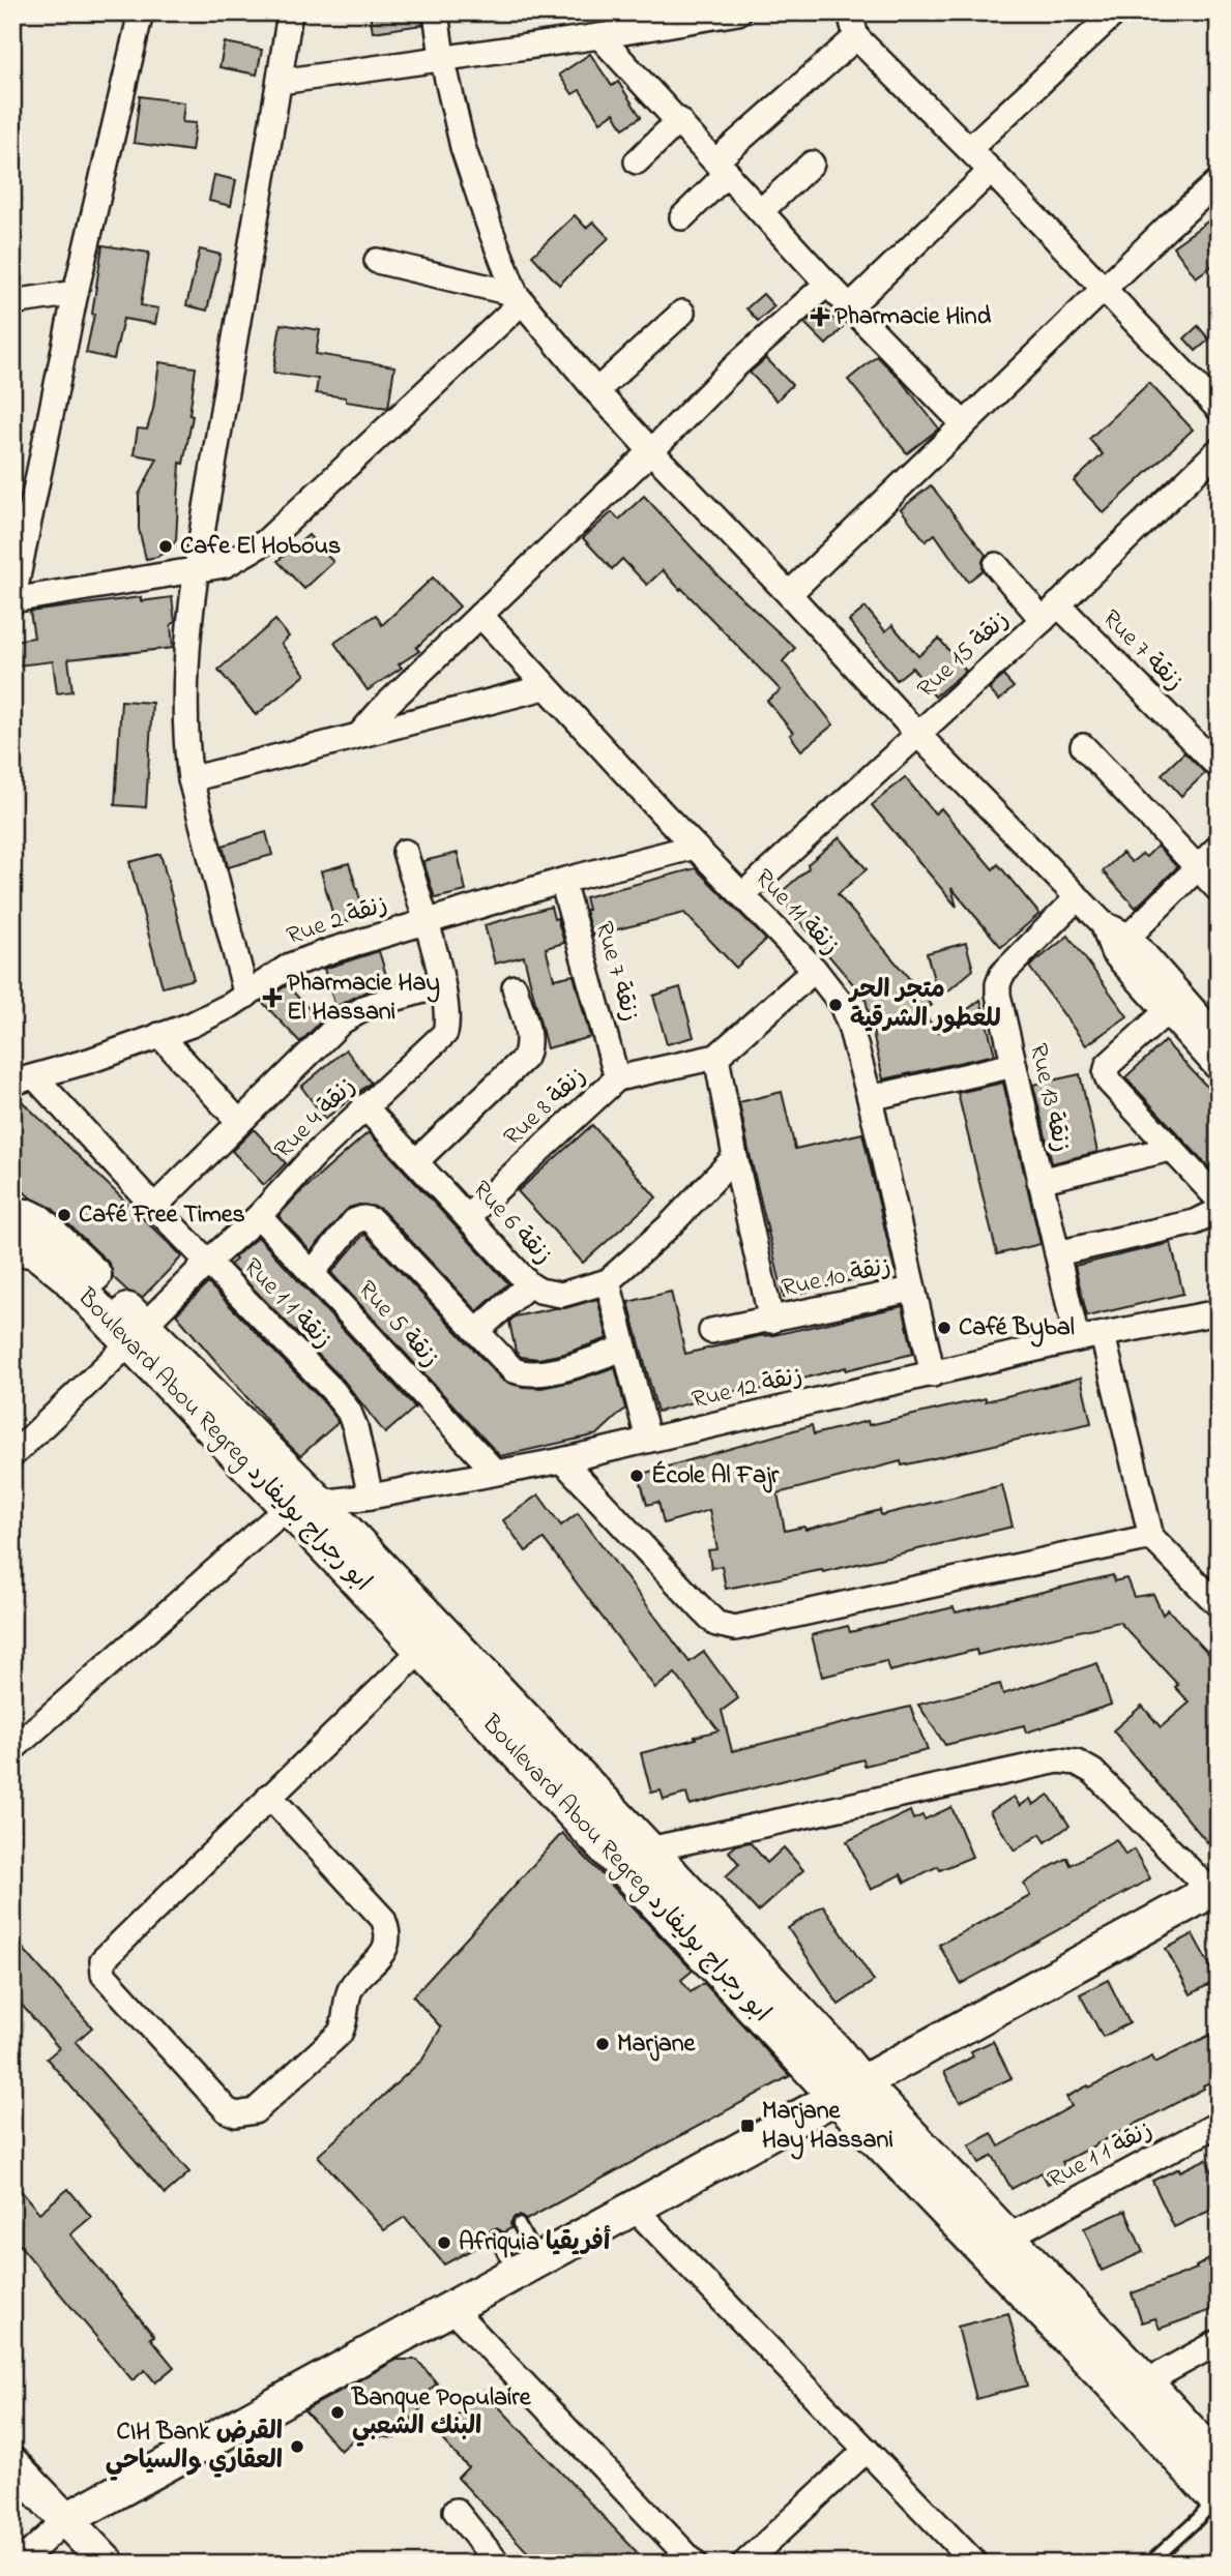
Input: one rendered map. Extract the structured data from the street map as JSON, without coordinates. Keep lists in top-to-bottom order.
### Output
{
  "streets": {
    "main road": ["Boulevard Abou Regreg ابو رجراج بوليفارد"],
    "street": [
      "Rue 7 زنقة",
      "Rue 15 زنقة",
      "Rue 11 زنقة",
      "Rue 2 زنقة",
      "Rue 13 زنقة",
      "Rue 8 زنقة",
      "Rue 4 زنقة",
      "Rue 6 زنقة",
      "Rue 10 زنقة",
      "Rue 1 زنقة 1",
      "Rue 5 زنقة",
      "Rue 12 زنقة"
    ]
  },
  "crossings": [
    ["Rue 7 زنقة", "Rue 15 زنقة"],
    ["Rue 7 زنقة", "Rue 2 زنقة"],
    ["Rue 7 زنقة", "Rue 8 زنقة"],
    ["Rue 15 زنقة", "Rue 11 زنقة"],
    ["Rue 11 زنقة", "Rue 2 زنقة"],
    ["Rue 11 زنقة", "Rue 8 زنقة"],
    ["Rue 11 زنقة", "Rue 10 زنقة"],
    ["Rue 11 زنقة", "Rue 12 زنقة"],
    ["Rue 2 زنقة", "Rue 4 زنقة"],
    ["Rue 2 زنقة", "Rue 1 زنقة 1"],
    ["Rue 13 زنقة", "Rue 12 زنقة"],
    ["Rue 8 زنقة", "Rue 6 زنقة"],
    ["Rue 4 زنقة", "Rue 6 زنقة"],
    ["Rue 4 زنقة", "Rue 1 زنقة 1"],
    ["Rue 4 زنقة", "Rue 5 زنقة"],
    ["Rue 4 زنقة", "Boulevard Abou Regreg ابو رجراج بوليفارد"],
    ["Rue 1 زنقة 1", "Rue 12 زنقة"],
    ["Rue 1 زنقة 1", "Boulevard Abou Regreg ابو رجراج بوليفارد"],
    ["Rue 5 زنقة", "Rue 12 زنقة"],
    ["Rue 12 زنقة", "Boulevard Abou Regreg ابو رجراج بوليفارد"]
  ],
  "places": {
    "health": ["Pharmacie Hind", "Pharmacie Hay El Hassani"],
    "other": [
      "Cafe El Hobous",
      "متجر الحر للعطور الشرقية",
      "Café Free Times",
      "Café Bybal",
      "École Al Fajr",
      "Marjane",
      "Afriquia أفريقيا",
      "Banque Populaire البنك الشعبي",
      "CIH Bank القرض العقاري والسياحي"
    ],
    "transit": ["Marjane Hay Hassani"]
  }
}
